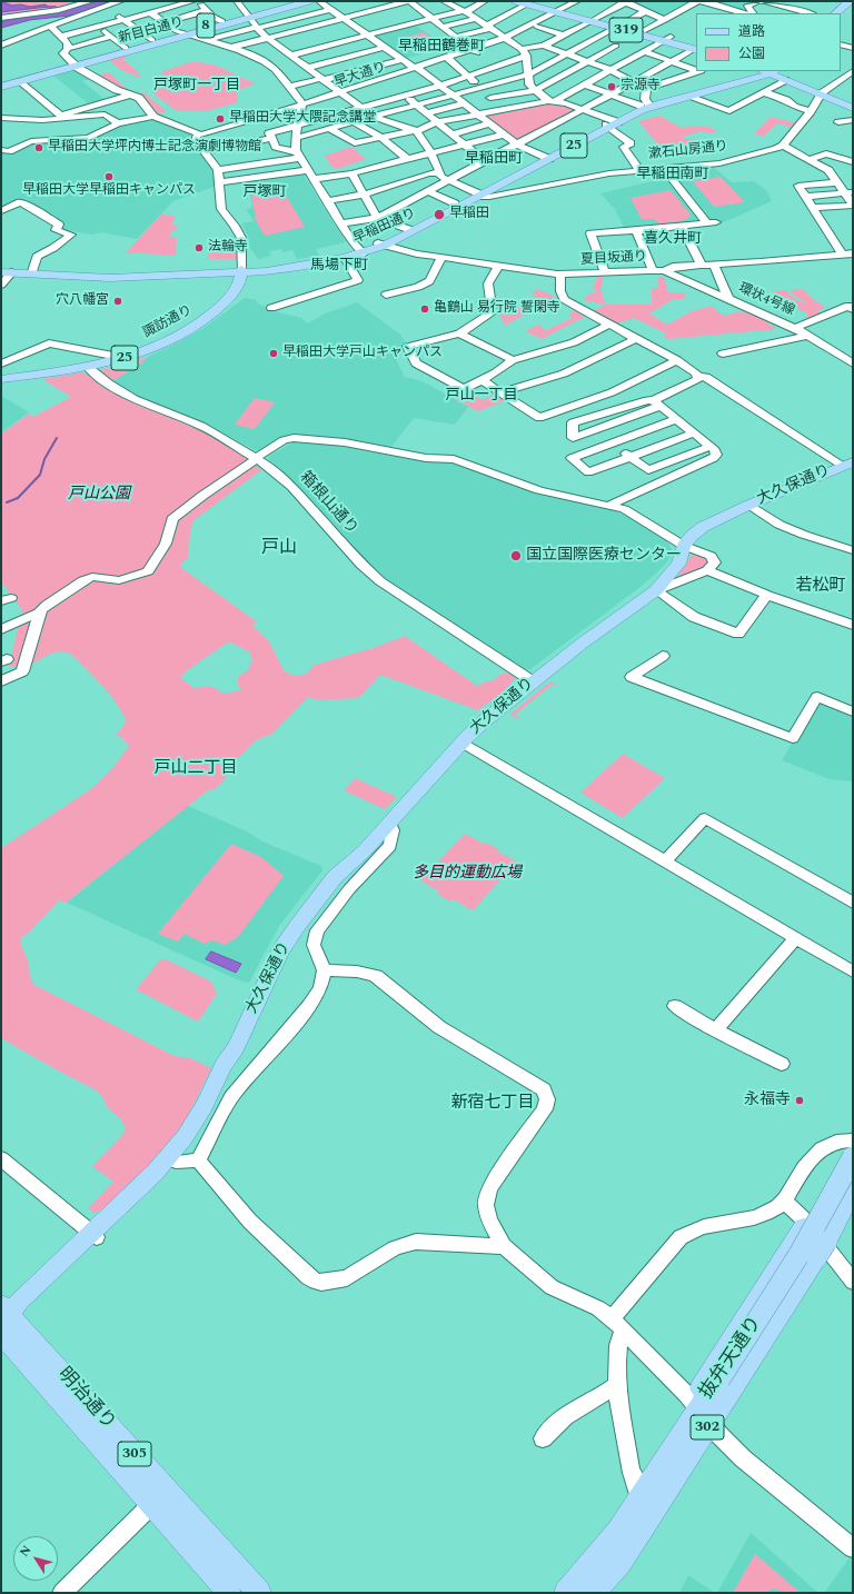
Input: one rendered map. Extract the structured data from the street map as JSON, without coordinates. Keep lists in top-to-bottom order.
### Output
{
  "streets": {
    "main road": [
      "8",
      "319",
      "新目白通り",
      "25",
      "早稲田通り",
      "諏訪通り",
      "大久保通り",
      "抜弁天通り",
      "明治通り",
      "302",
      "305"
    ],
    "street": [
      "早大通り",
      "漱石山房通り",
      "夏目坂通り",
      "環状4号線",
      "箱根山通り"
    ]
  },
  "crossings": [
    ["319", "早大通り"],
    ["漱石山房通り", "早稲田通り"],
    ["早稲田通り", "夏目坂通り"],
    ["早稲田通り", "諏訪通り"],
    ["夏目坂通り", "環状4号線"],
    ["諏訪通り", "箱根山通り"],
    ["大久保通り", "箱根山通り"],
    ["大久保通り", "明治通り"]
  ],
  "districts": [
    "早稲田鶴巻町",
    "戸塚町一丁目",
    "早稲田町",
    "早稲田南町",
    "戸塚町",
    "喜久井町",
    "馬場下町",
    "戸山一丁目",
    "戸山",
    "若松町",
    "戸山二丁目",
    "新宿七丁目"
  ],
  "parks": ["戸山公園", "多目的運動広場"],
  "places": [
    "宗源寺",
    "早稲田大学大隈記念講堂",
    "早稲田大学坪内博士記念演劇博物館",
    "早稲田大学早稲田キャンパス",
    "早稲田",
    "法輪寺",
    "穴八幡宮",
    "亀鶴山 易行院 誓閑寺",
    "早稲田大学戸山キャンパス",
    "国立国際医療センター",
    "永福寺"
  ],
  "legend": ["道路", "公園"],
  "north": "top left"
}
